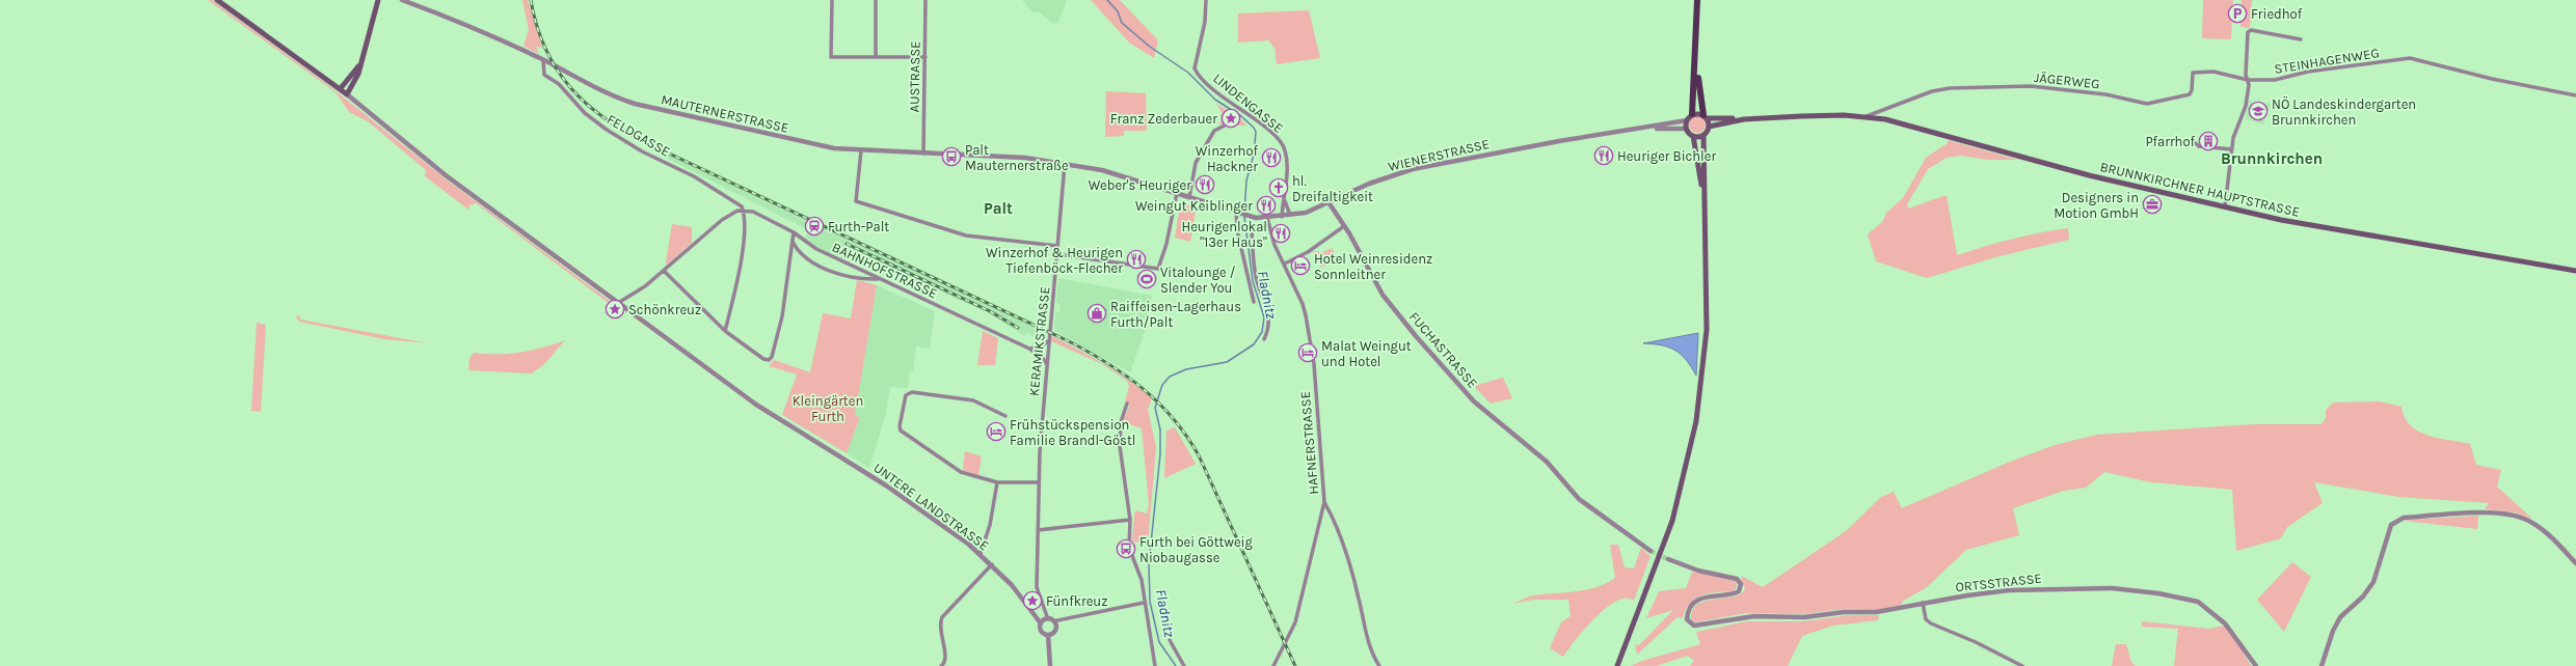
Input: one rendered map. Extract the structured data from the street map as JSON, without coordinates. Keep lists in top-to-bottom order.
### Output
{
  "streets": {
    "main road": ["BRUNNKIRCHNER HAUPTSTRASSE"],
    "street": [
      "STEINHAGENWEG",
      "AUSTRASSE",
      "JÄGERWEG",
      "LINDENGASSE",
      "MAUTERNERSTRASSE",
      "FELDGASSE",
      "WIENERSTRASSE",
      "BAHNHOFSTRASSE",
      "KERAMIKSTRASSE",
      "FUCHASTRASSE",
      "HAFNERSTRASSE",
      "UNTERE LANDSTRASSE",
      "ORTSSTRASSE"
    ]
  },
  "crossings": [
    ["STEINHAGENWEG", "JÄGERWEG"],
    ["AUSTRASSE", "MAUTERNERSTRASSE"],
    ["JÄGERWEG", "BRUNNKIRCHNER HAUPTSTRASSE"],
    ["LINDENGASSE", "WIENERSTRASSE"],
    ["MAUTERNERSTRASSE", "FELDGASSE"],
    ["MAUTERNERSTRASSE", "WIENERSTRASSE"],
    ["MAUTERNERSTRASSE", "KERAMIKSTRASSE"],
    ["FELDGASSE", "BAHNHOFSTRASSE"],
    ["WIENERSTRASSE", "KERAMIKSTRASSE"],
    ["WIENERSTRASSE", "FUCHASTRASSE"],
    ["WIENERSTRASSE", "HAFNERSTRASSE"],
    ["BAHNHOFSTRASSE", "KERAMIKSTRASSE"],
    ["KERAMIKSTRASSE", "UNTERE LANDSTRASSE"]
  ],
  "districts": ["Brunnkirchen", "Palt"],
  "water": ["Fladnitz"],
  "parks": ["Kleingärten Furth"],
  "places": {
    "parking": ["Friedhof"],
    "school or university": ["NÖ Landeskindergarten Brunnkirchen"],
    "place": ["Franz Zederbauer", "Schönkreuz", "Fünfkreuz"],
    "building": ["Pfarrhof"],
    "restaurant": [
      "Heuriger Bichler",
      "Winzerhof Hackner",
      "Weber's Heuriger",
      "Weingut Keiblinger",
      "Heurigenlokal \"13er Haus\"",
      "Winzerhof & Heurigen Tiefenböck-Flecher"
    ],
    "bus stop": ["Palt Mauternerstraße", "Furth bei Göttweig Niobaugasse"],
    "church": ["hl. Dreifaltigkeit"],
    "office": ["Designers in Motion GmbH"],
    "station": ["Furth-Palt"],
    "hotel": ["Hotel Weinresidenz Sonnleitner", "Malat Weingut und Hotel", "Frühstückspension Familie Brandl-Göstl"],
    "sports": ["Vitalounge / Slender You"],
    "shop": ["Raiffeisen-Lagerhaus Furth/Palt"]
  }
}
